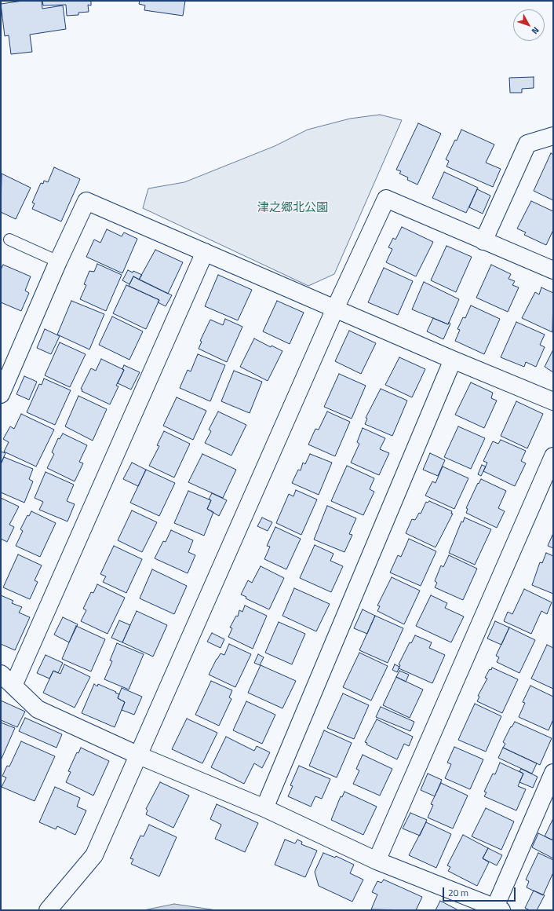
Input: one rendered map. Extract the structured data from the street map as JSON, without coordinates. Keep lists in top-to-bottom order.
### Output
{
  "parks": ["津之郷北公園"],
  "scale_bar": "20 m",
  "north": "bottom right"
}
